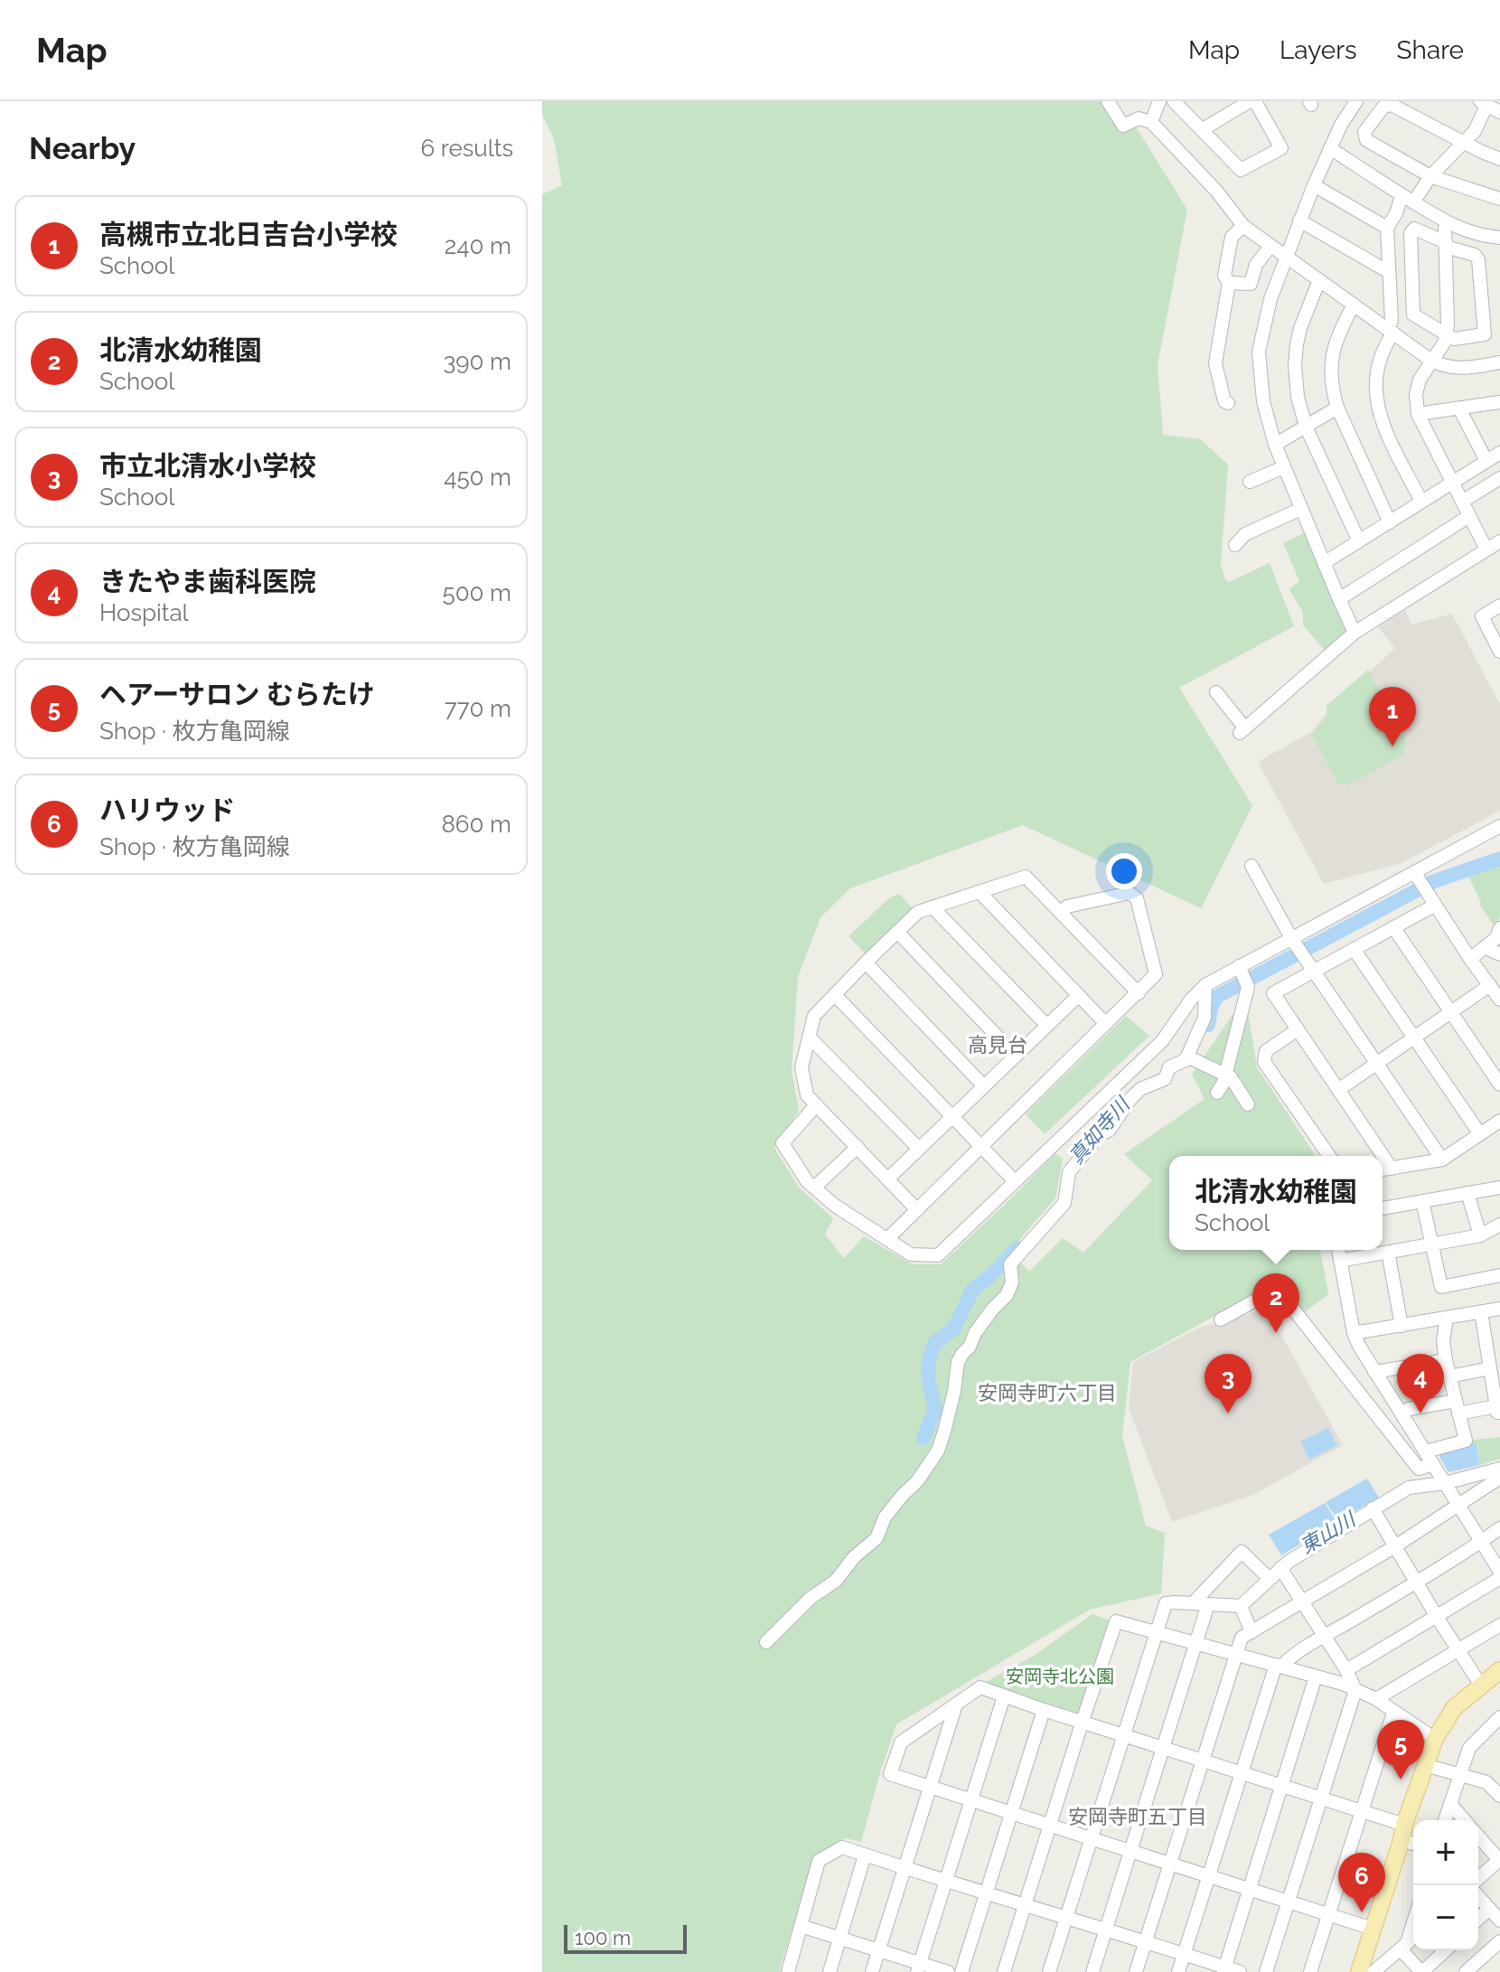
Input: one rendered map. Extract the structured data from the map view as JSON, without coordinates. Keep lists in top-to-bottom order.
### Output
{
  "districts": ["高見台", "安岡寺町六丁目", "安岡寺町五丁目"],
  "water": ["真如寺川", "東山川"],
  "parks": ["安岡寺北公園"],
  "scale_bar": "100 m",
  "page": {
    "header": "Map",
    "nav": ["Map", "Layers", "Share"],
    "heading": ["Nearby", "6 results"],
    "list": [
      {
        "mark": "1",
        "name": "高槻市立北日吉台小学校",
        "note": "School",
        "value": "240 m"
      },
      {
        "mark": "2",
        "name": "北清水幼稚園",
        "note": "School",
        "value": "390 m"
      },
      {
        "mark": "3",
        "name": "市立北清水小学校",
        "note": "School",
        "value": "450 m"
      },
      {
        "mark": "4",
        "name": "きたやま歯科医院",
        "note": "Hospital",
        "value": "500 m"
      },
      {
        "mark": "5",
        "name": "ヘアーサロン むらたけ",
        "note": "Shop · 枚方亀岡線",
        "value": "770 m"
      },
      {
        "mark": "6",
        "name": "ハリウッド",
        "note": "Shop · 枚方亀岡線",
        "value": "860 m"
      }
    ],
    "pins": [
      "1",
      "2",
      "3",
      "4",
      "5",
      "6"
    ],
    "popup": ["北清水幼稚園", "School"],
    "map_buttons": ["+", "−"],
    "scale": "100 m"
  }
}
